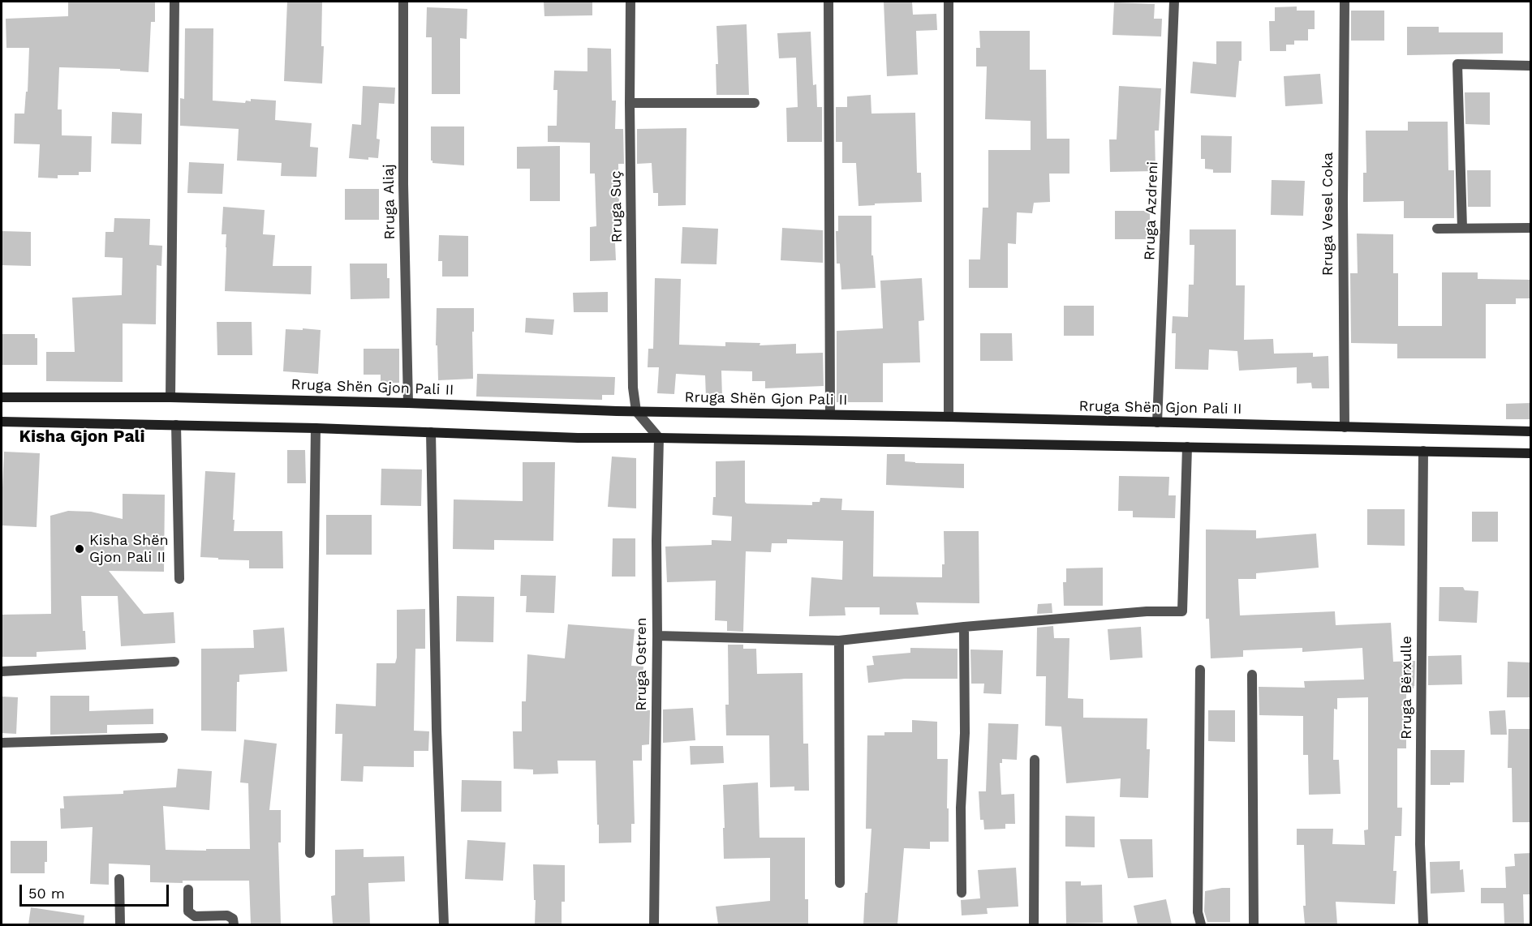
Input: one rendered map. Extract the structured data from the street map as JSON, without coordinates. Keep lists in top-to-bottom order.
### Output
{
  "streets": {
    "street": [
      "Rruga Aliaj",
      "Rruga Suç",
      "Rruga Azdreni",
      "Rruga Vesel Coka",
      "Rruga Shën Gjon Pali II",
      "Rruga Ostren",
      "Rruga Bërxulle"
    ]
  },
  "crossings": [
    ["Rruga Aliaj", "Rruga Shën Gjon Pali II"],
    ["Rruga Suç", "Rruga Shën Gjon Pali II"],
    ["Rruga Azdreni", "Rruga Shën Gjon Pali II"],
    ["Rruga Vesel Coka", "Rruga Shën Gjon Pali II"]
  ],
  "districts": ["Kisha Gjon Pali"],
  "places": ["Kisha Shën Gjon Pali II"],
  "scale_bar": "50 m"
}
